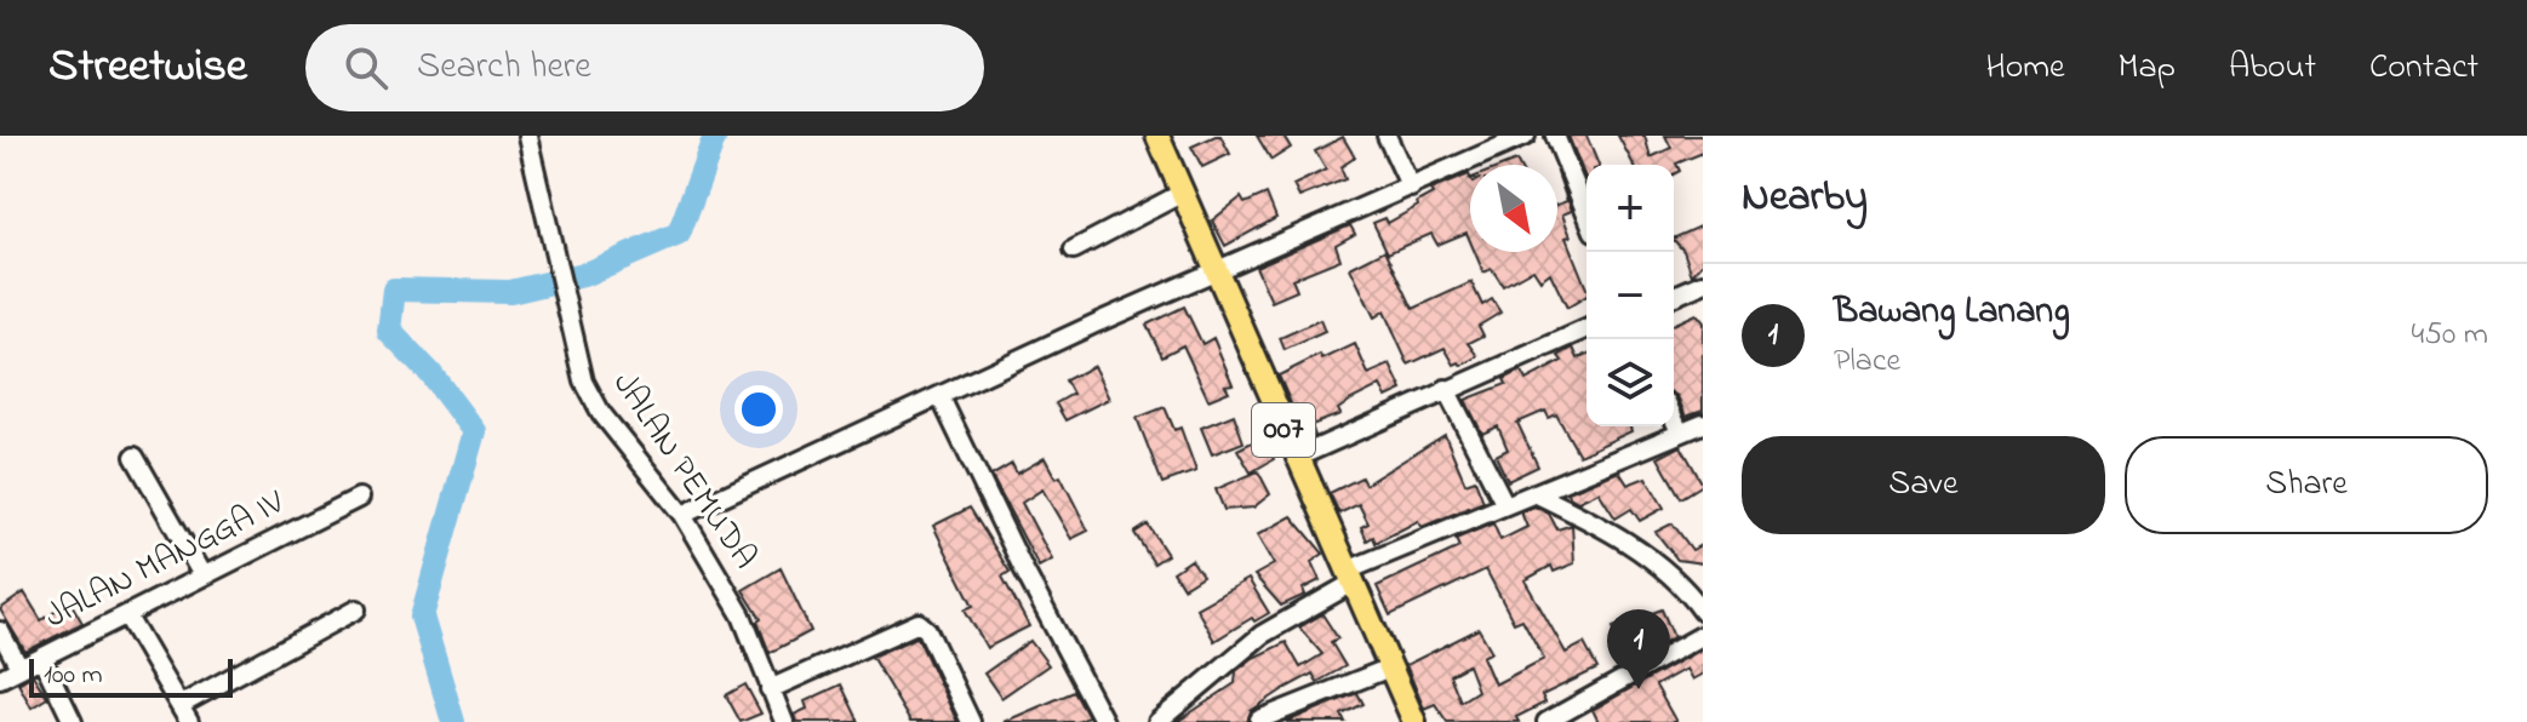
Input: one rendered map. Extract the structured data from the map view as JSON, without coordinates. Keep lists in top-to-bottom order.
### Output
{
  "streets": {
    "main road": ["007"],
    "street": ["JALAN PEMUDA", "JALAN MANGGA IV"]
  },
  "scale_bar": "100 m",
  "north": "bottom right",
  "page": {
    "header": "Streetwise",
    "search": "Search here",
    "nav": [
      "Home",
      "Map",
      "About",
      "Contact"
    ],
    "heading": "Nearby",
    "map_buttons": ["+", "−"],
    "list": [
      {
        "mark": "1",
        "name": "Bawang Lanang",
        "note": "Place",
        "value": "450 m"
      }
    ],
    "buttons": ["Save", "Share"],
    "pins": "1",
    "scale": "100 m"
  }
}
